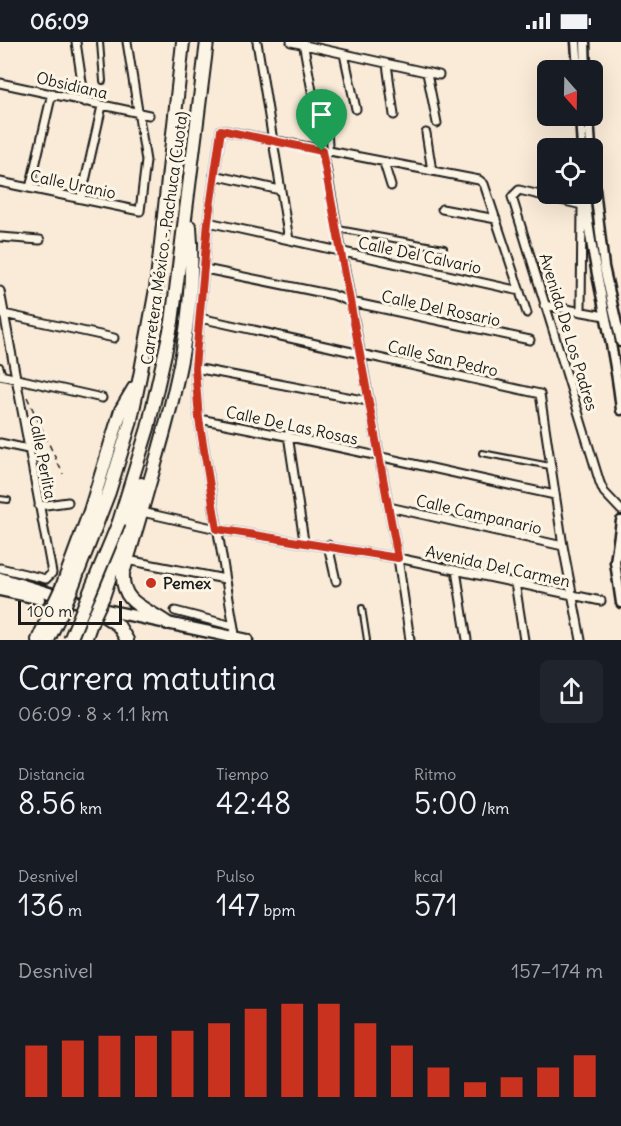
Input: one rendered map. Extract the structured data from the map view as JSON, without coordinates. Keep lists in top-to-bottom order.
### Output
{
  "streets": {
    "highway": ["Carretera México - Pachuca (Cuota)"],
    "street": [
      "Obsidiana",
      "Calle Uranio",
      "Calle Del Calvario",
      "Calle Del Rosario",
      "Avenida De Los Padres",
      "Calle San Pedro",
      "Calle De Las Rosas",
      "Calle Perlita",
      "Calle Campanario",
      "Avenida Del Carmen"
    ]
  },
  "crossings": [
    ["Obsidiana", "Calle Uranio"]
  ],
  "places": ["Pemex"],
  "scale_bar": "100 m",
  "north": "bottom",
  "page": {
    "status": "06:09",
    "scale": "100 m",
    "heading": ["Carrera matutina", "06:09 · 8 × 1.1 km"],
    "stats": [
      ["Distancia", "8.56 km"],
      ["Tiempo", "42:48"],
      ["Ritmo", "5:00 /km"],
      ["Desnivel", "136 m"],
      ["Pulso", "147 bpm"],
      ["kcal", "571"]
    ],
    "chart": ["Desnivel", "157–174 m"]
  }
}
